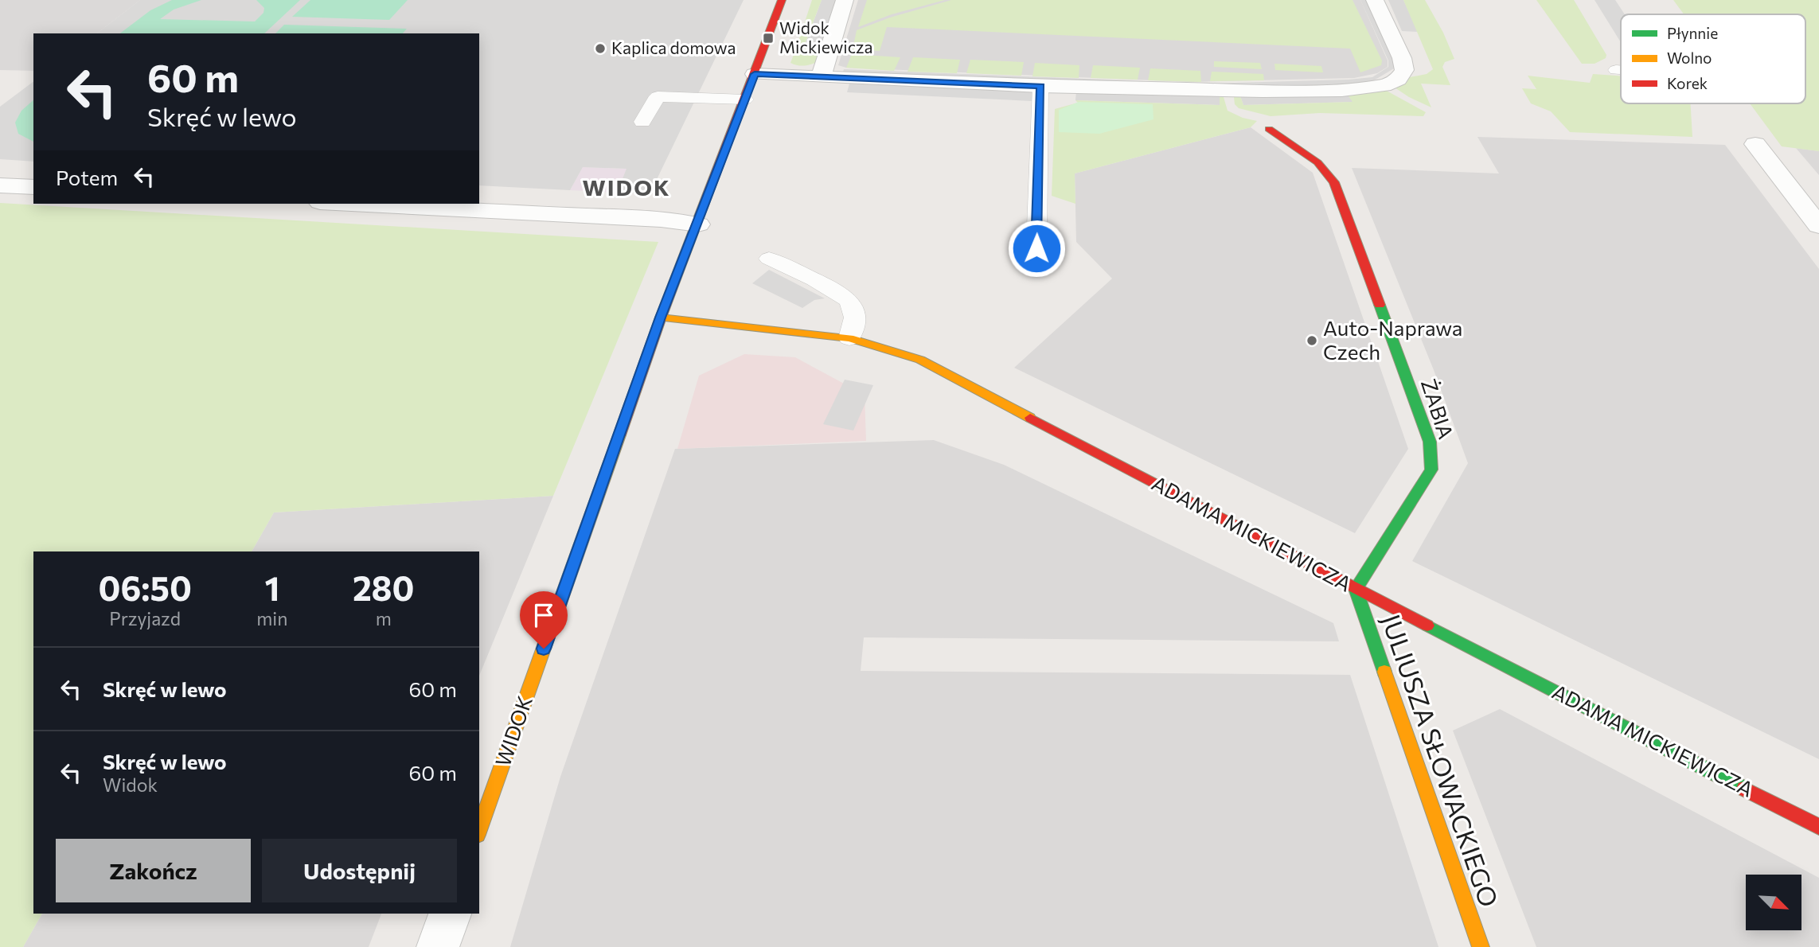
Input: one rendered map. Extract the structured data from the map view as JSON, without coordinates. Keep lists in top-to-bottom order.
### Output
{
  "streets": {
    "street": [
      "ŻABIA",
      "ADAMA MICKIEWICZA",
      "WIDOK",
      "JULIUSZA SŁOWACKIEGO"
    ]
  },
  "crossings": [
    ["ŻABIA", "ADAMA MICKIEWICZA"],
    ["ŻABIA", "JULIUSZA SŁOWACKIEGO"],
    ["ADAMA MICKIEWICZA", "WIDOK"],
    ["ADAMA MICKIEWICZA", "JULIUSZA SŁOWACKIEGO"]
  ],
  "districts": ["WIDOK"],
  "places": {
    "transit": ["Widok Mickiewicza"],
    "other": ["Kaplica domowa", "Auto-Naprawa Czech"]
  },
  "legend": ["Płynnie", "Wolno", "Korek"],
  "north": "bottom right",
  "page": {
    "turn": ["60 m", "Skręć w lewo"],
    "then": "Potem",
    "eta": [
      "06:50",
      "Przyjazd",
      "1",
      "min",
      "280",
      "m"
    ],
    "list": [
      {
        "name": "Skręć w lewo",
        "value": "60 m"
      },
      {
        "name": "Skręć w lewo",
        "note": "Widok",
        "value": "60 m"
      }
    ],
    "buttons": ["Zakończ", "Udostępnij"]
  }
}
